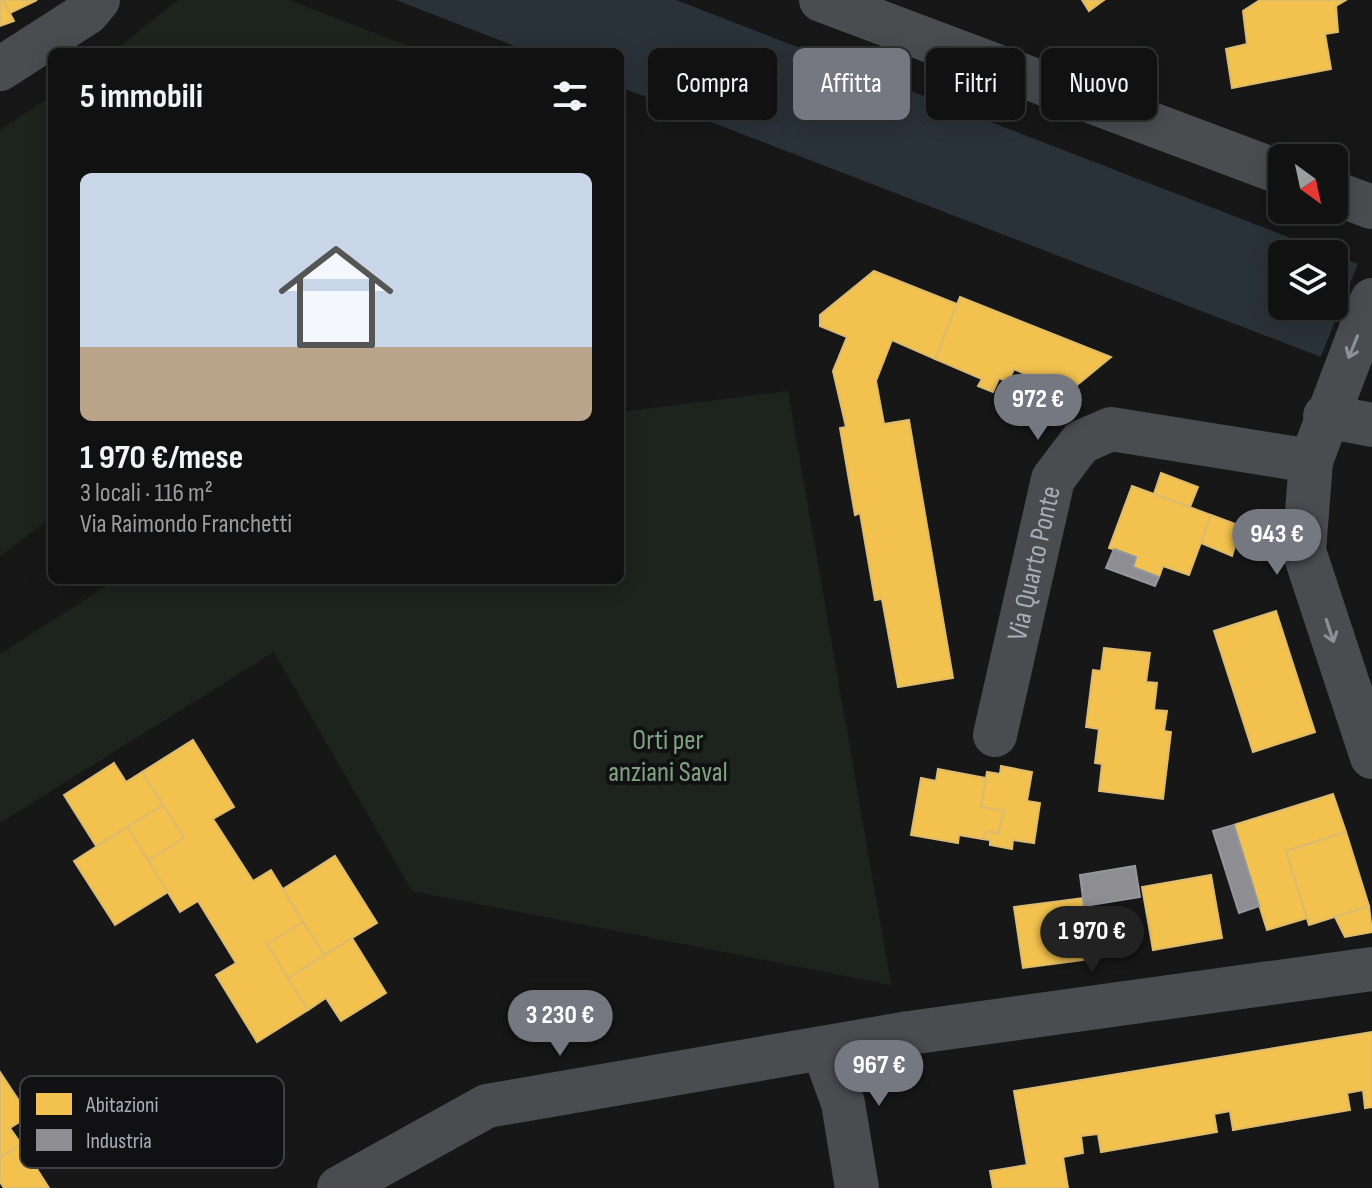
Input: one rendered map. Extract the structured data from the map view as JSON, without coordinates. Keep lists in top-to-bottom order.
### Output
{
  "streets": {
    "street": ["Via Quarto Ponte"]
  },
  "parks": ["Orti per anziani Saval"],
  "legend": ["Abitazioni", "Industria"],
  "north": "bottom right",
  "page": {
    "chip": [
      "Compra",
      "Affitta",
      "Filtri",
      "Nuovo"
    ],
    "heading": "5 immobili",
    "list": [
      {
        "name": "1 970 €/mese",
        "note": "3 locali · 116 m² · Via Raimondo Franchetti"
      }
    ],
    "price": [
      "972 €",
      "943 €",
      "1 970 €",
      "3 230 €",
      "967 €"
    ]
  }
}
